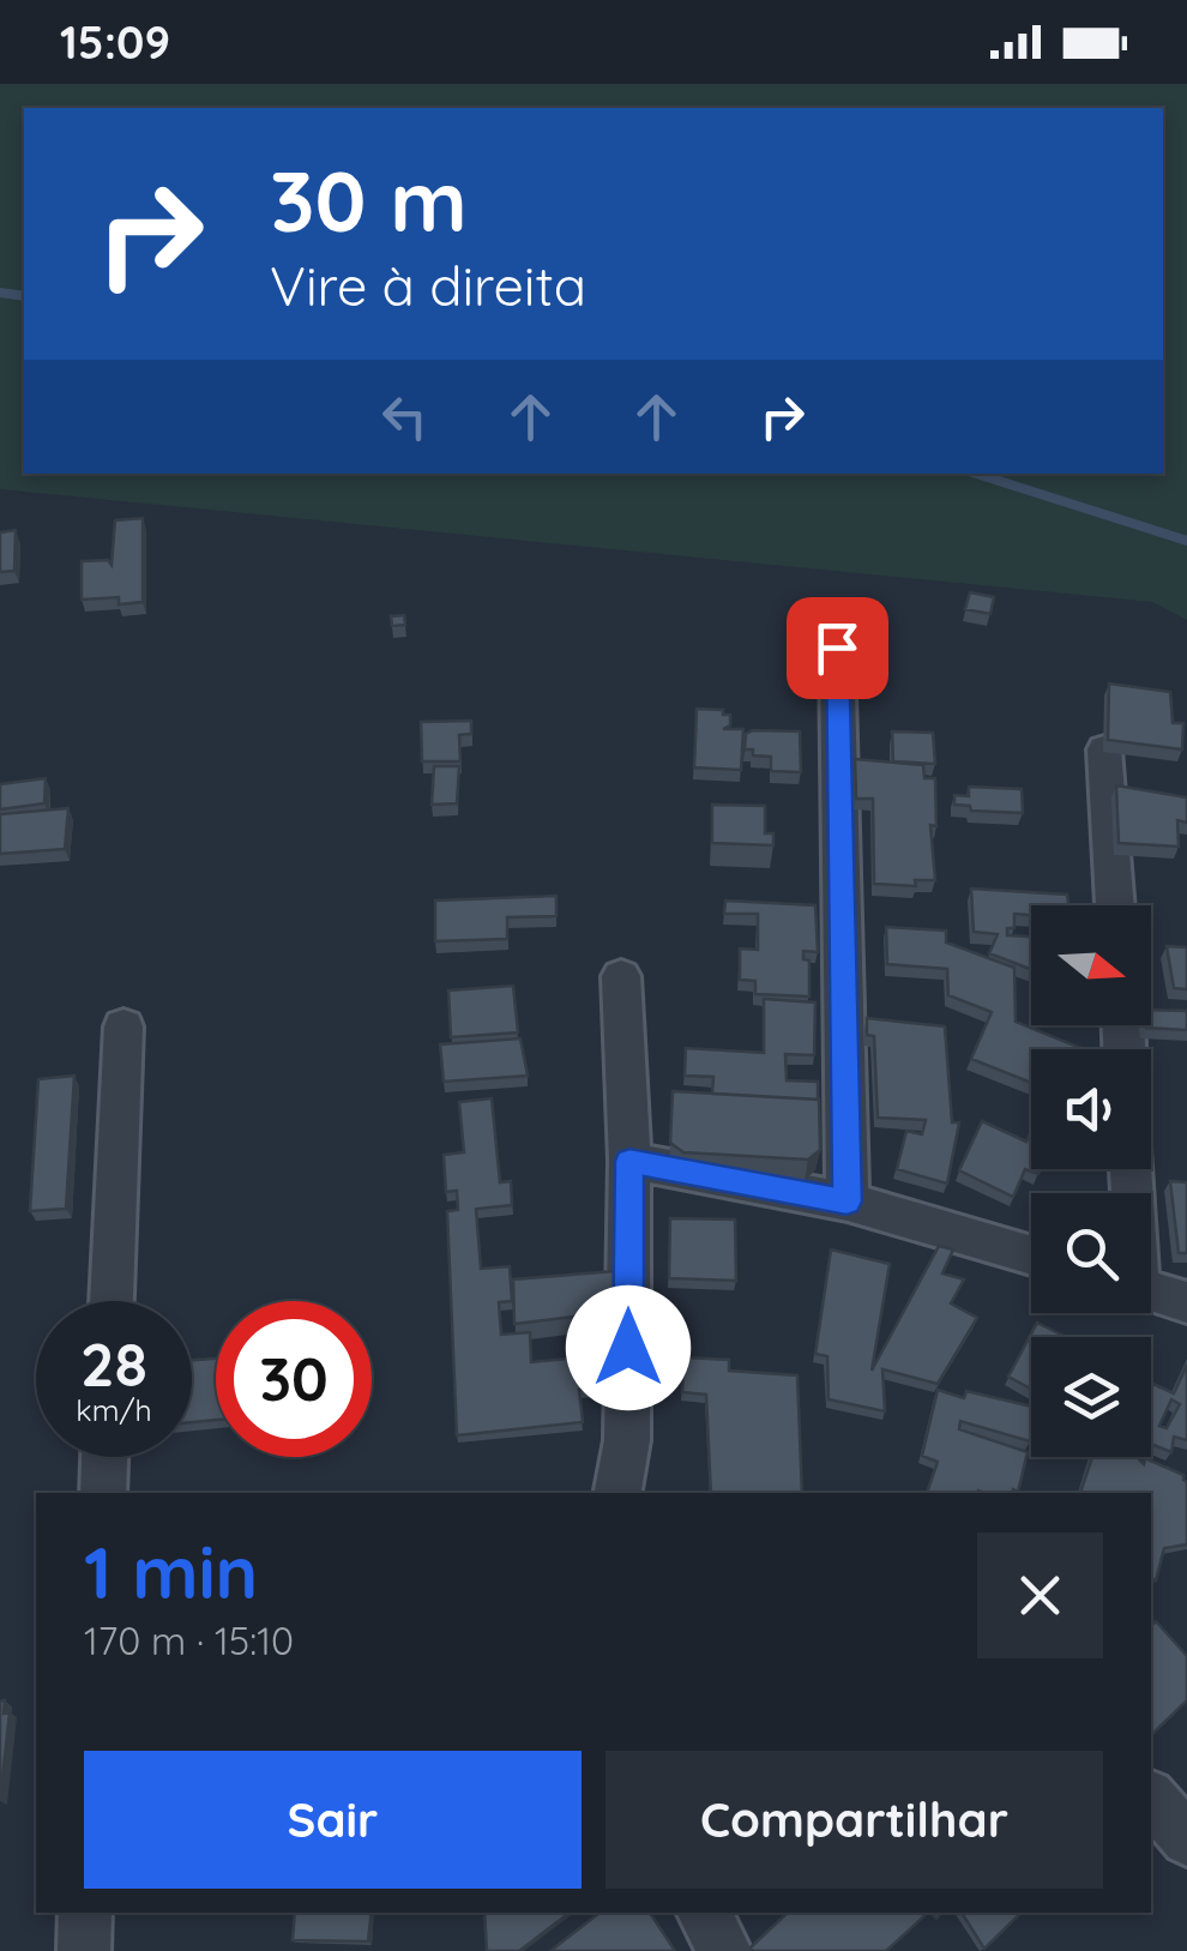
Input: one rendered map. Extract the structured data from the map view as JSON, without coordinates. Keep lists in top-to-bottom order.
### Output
{
  "north": "right",
  "page": {
    "status": "15:09",
    "turn": ["30 m", "Vire à direita"],
    "speed": "28 km/h",
    "limit": "30",
    "heading": ["1 min", "170 m · 15:10"],
    "buttons": ["Sair", "Compartilhar"]
  }
}
